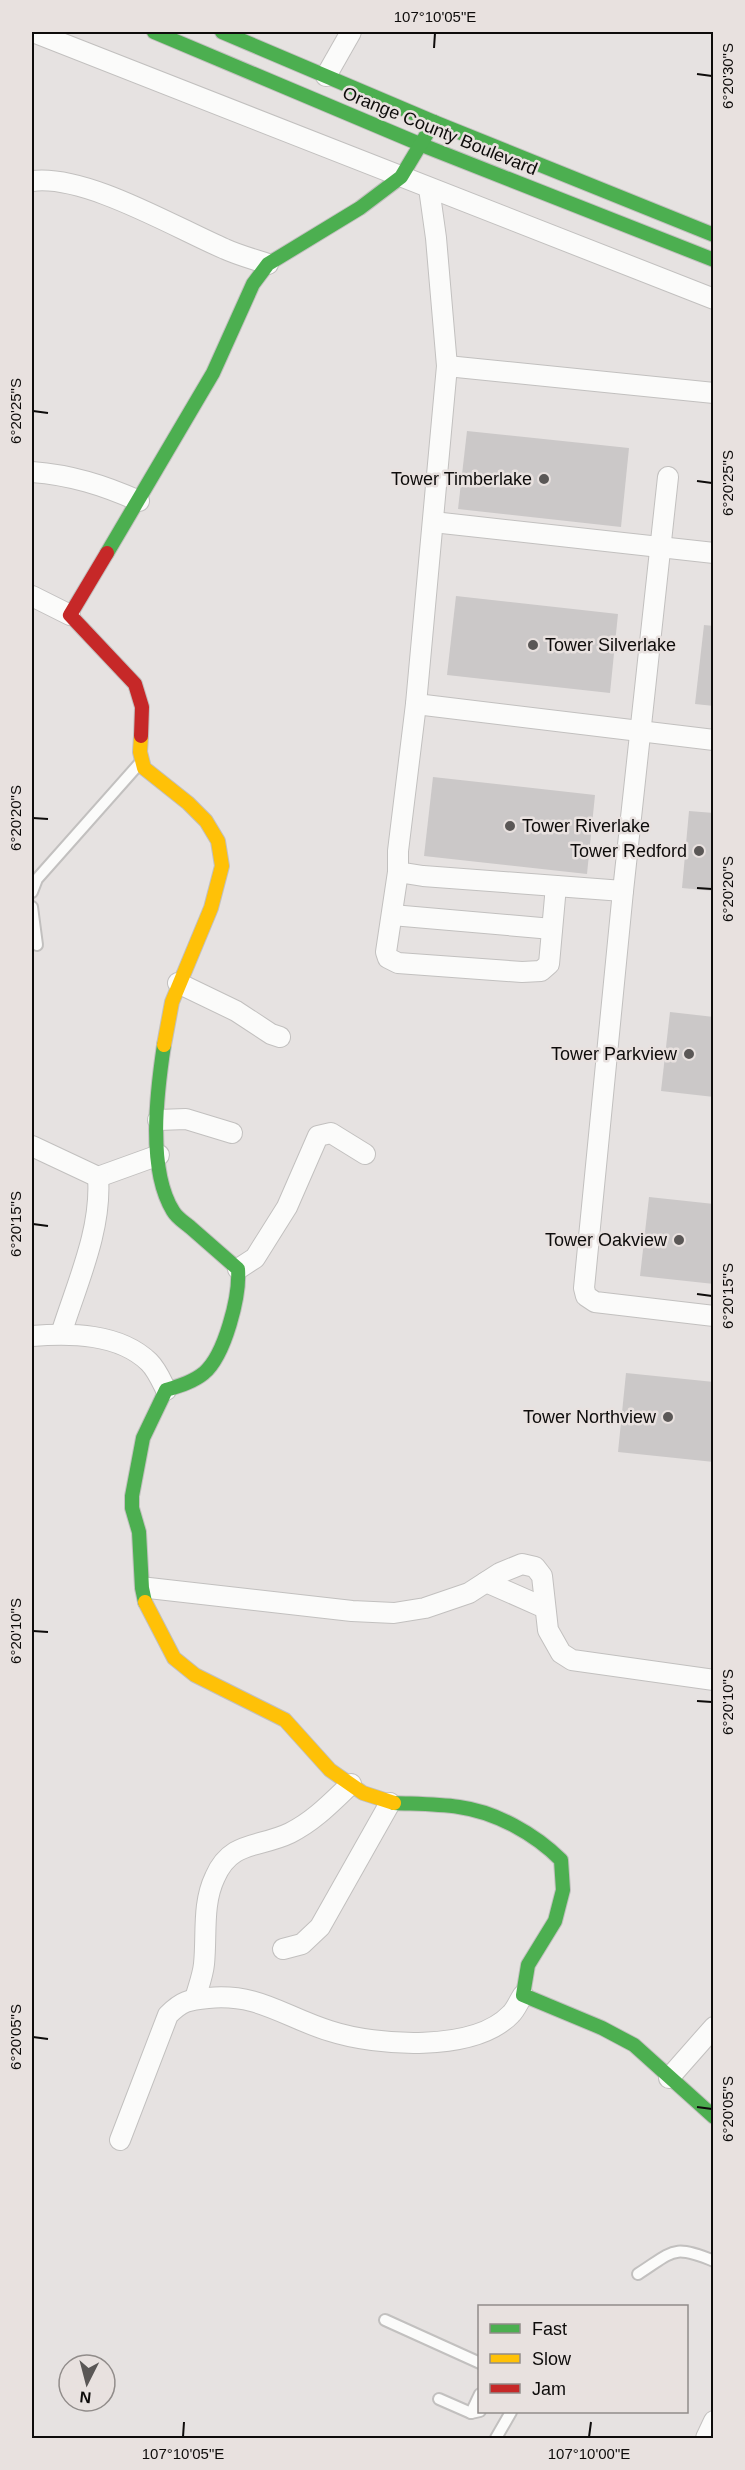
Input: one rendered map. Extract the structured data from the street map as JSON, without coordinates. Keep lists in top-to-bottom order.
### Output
{
  "streets": {
    "street": ["Orange County Boulevard"]
  },
  "places": [
    "Tower Timberlake",
    "Tower Silverlake",
    "Tower Riverlake",
    "Tower Redford",
    "Tower Parkview",
    "Tower Oakview",
    "Tower Northview"
  ],
  "legend": ["Fast", "Slow", "Jam"],
  "north": "bottom",
  "coordinates": [
    "107°10'05\"E",
    "6°20'30\"S",
    "6°20'25\"S",
    "6°20'20\"S",
    "6°20'15\"S",
    "6°20'10\"S",
    "6°20'05\"S",
    "107°10'00\"E"
  ]
}
